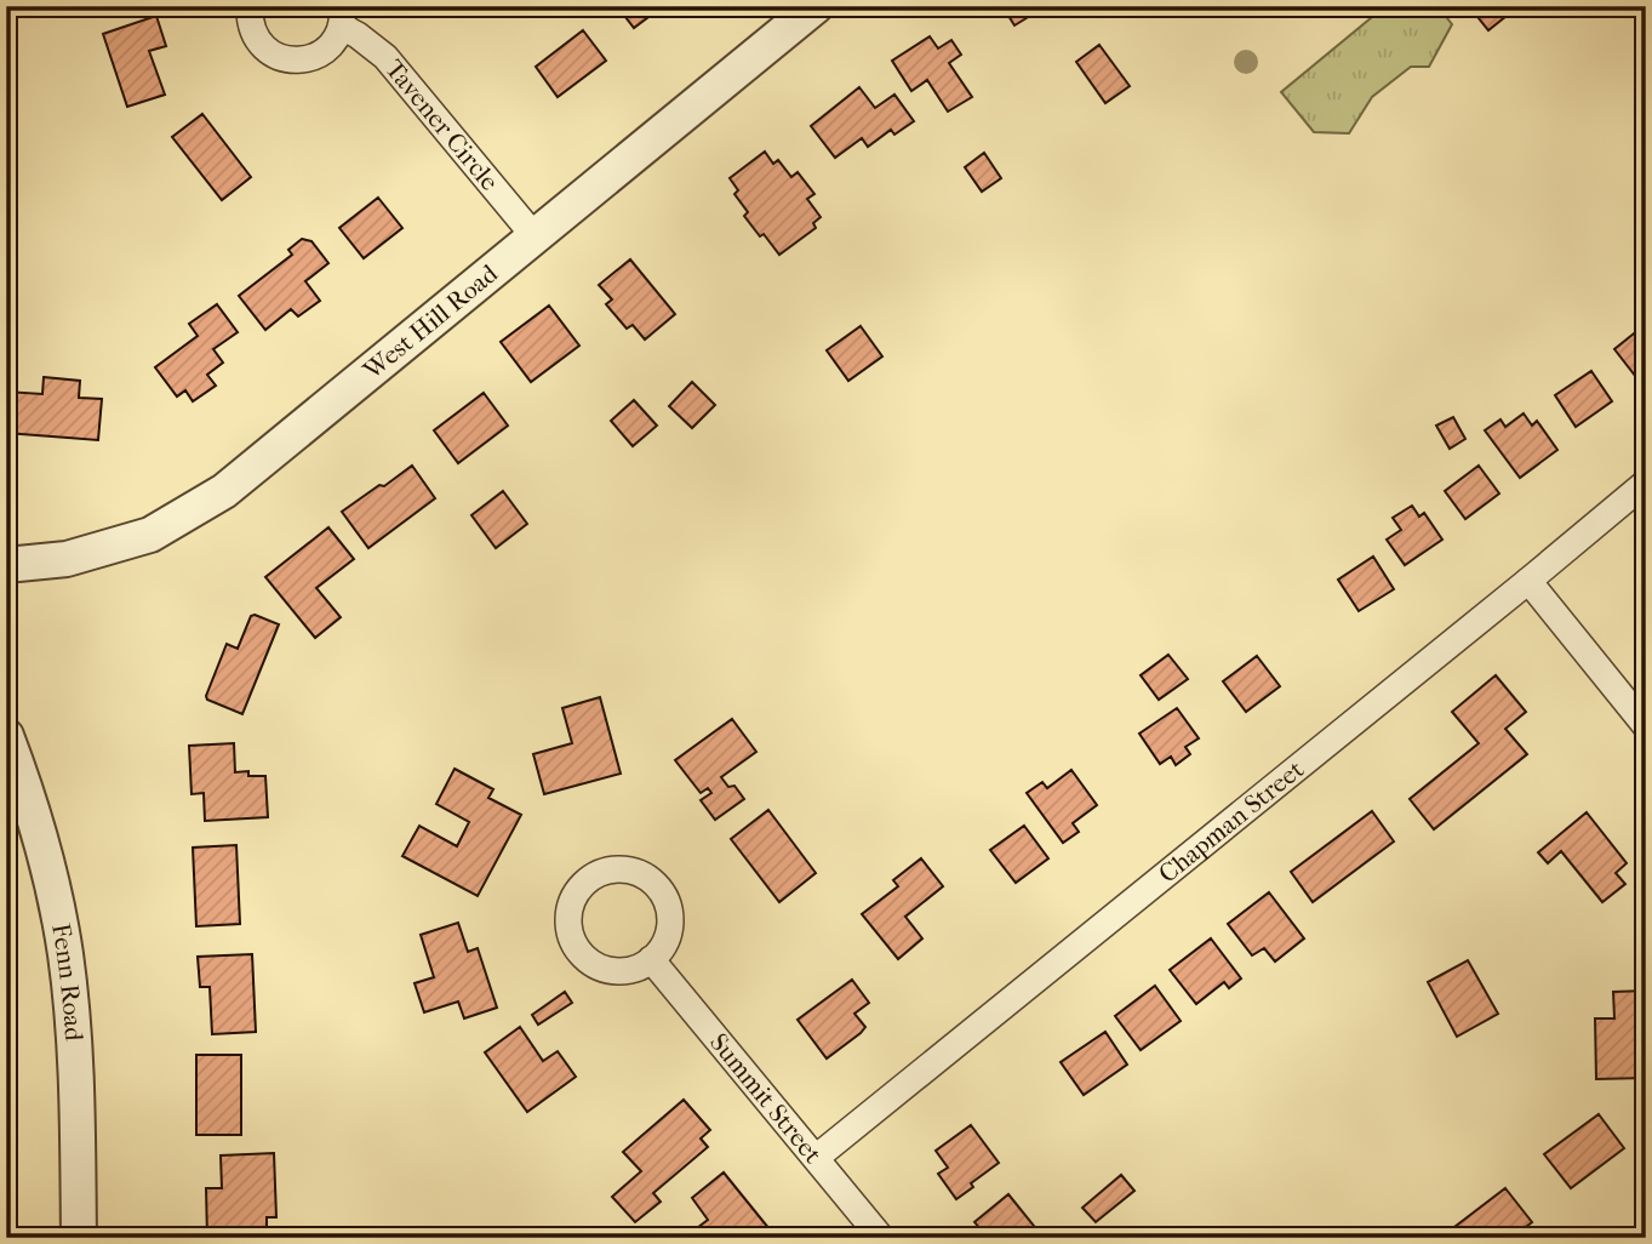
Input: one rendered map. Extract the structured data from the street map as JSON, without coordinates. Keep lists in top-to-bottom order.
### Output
{
  "streets": {
    "street": [
      "Tavener Circle",
      "West Hill Road",
      "Chapman Street",
      "Fenn Road",
      "Summit Street"
    ]
  },
  "crossings": [
    ["Tavener Circle", "West Hill Road"],
    ["Chapman Street", "Summit Street"]
  ]
}
